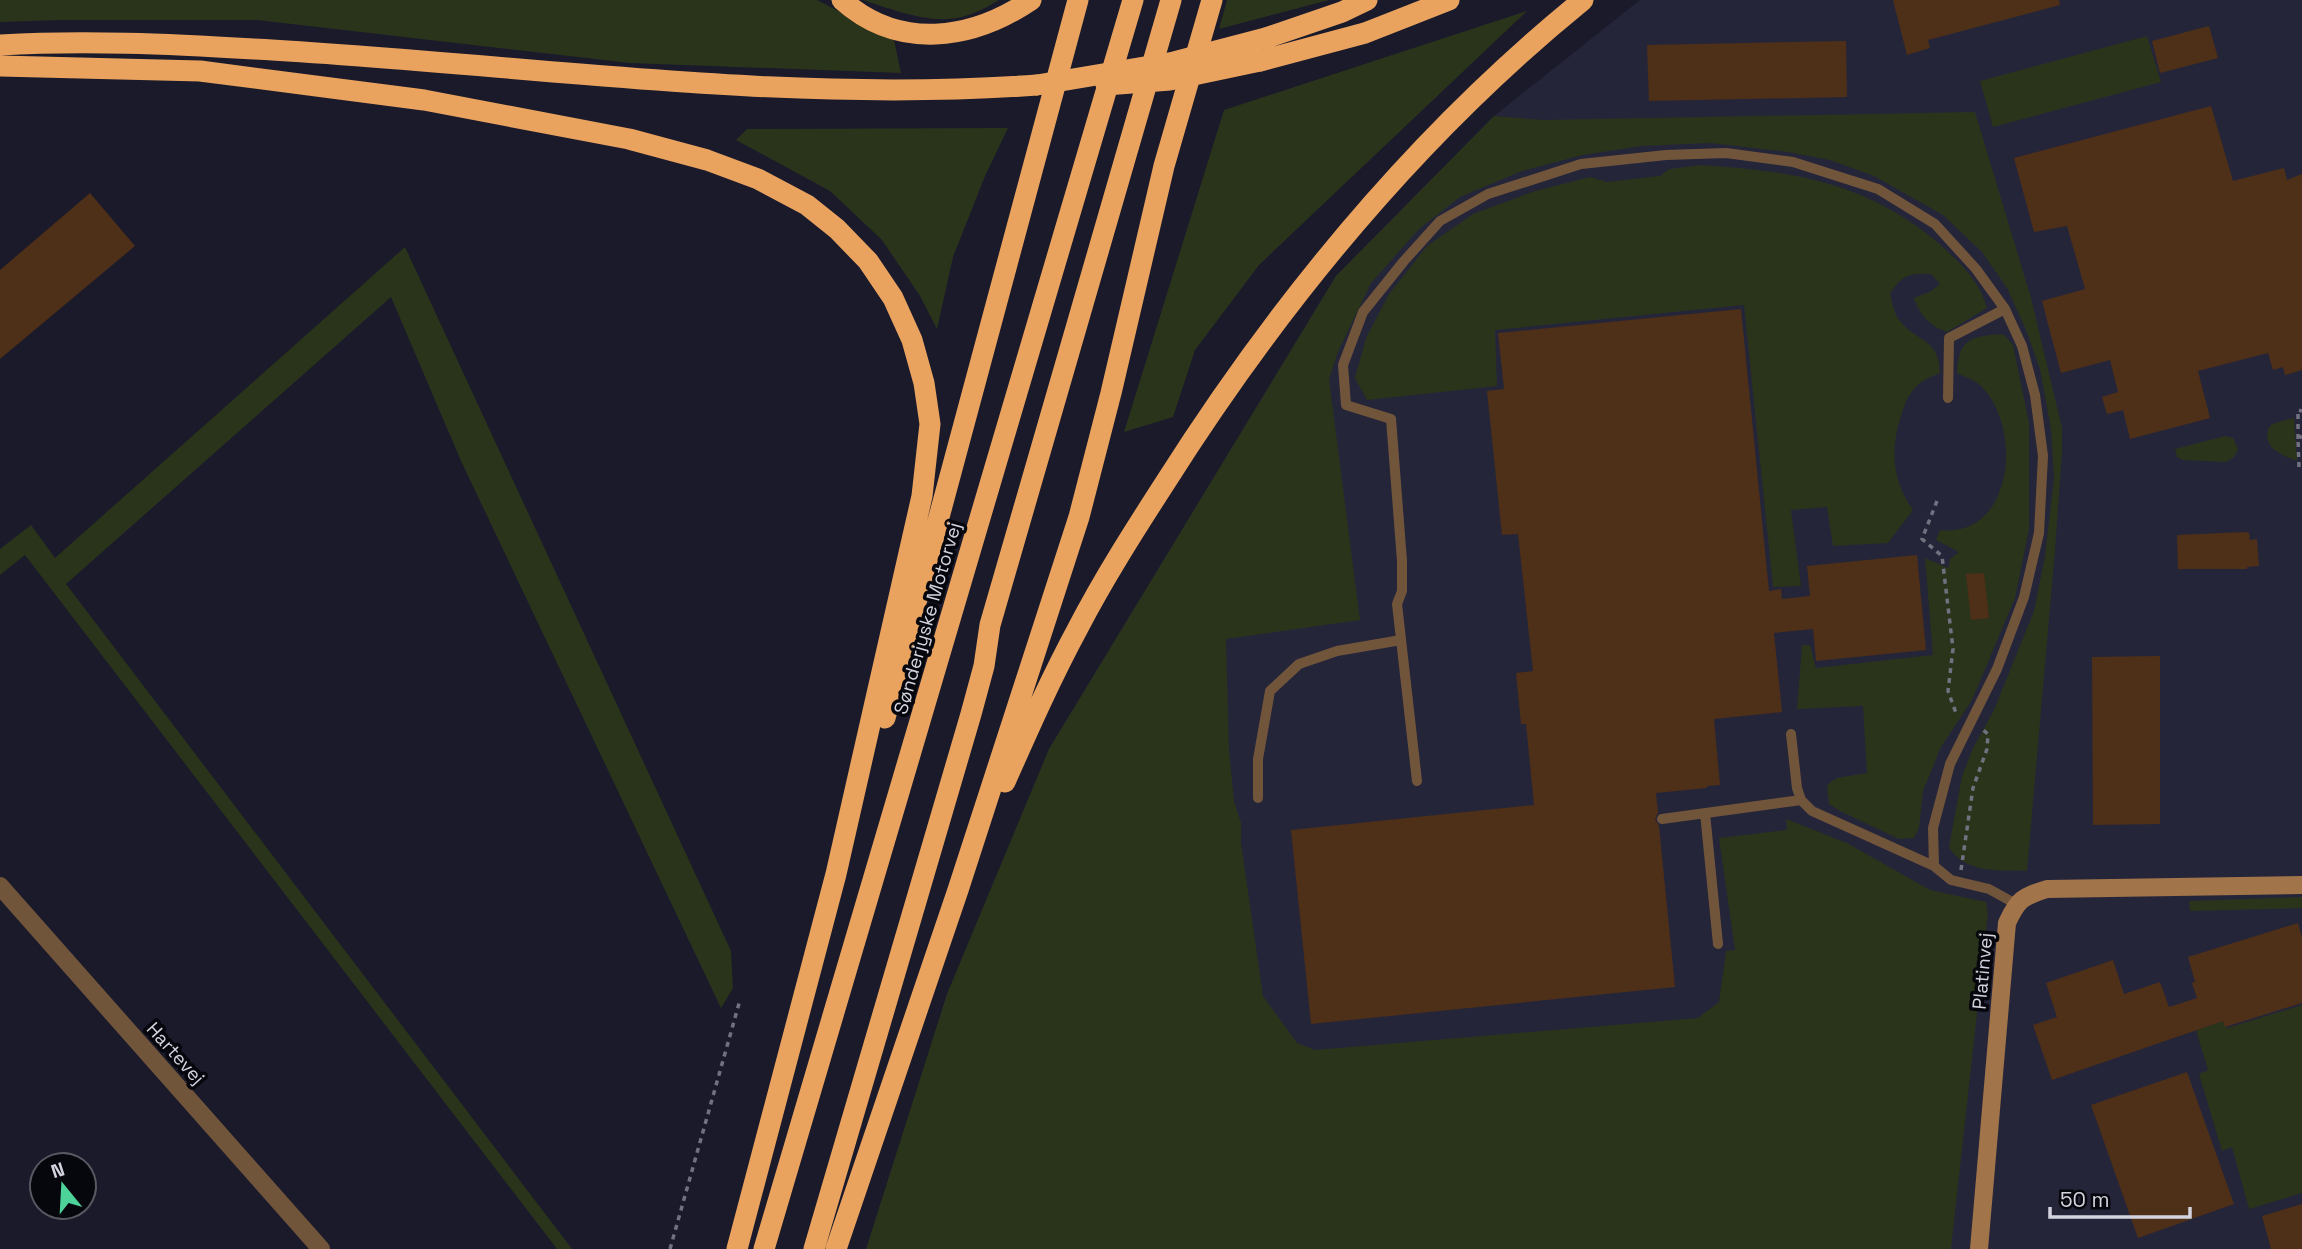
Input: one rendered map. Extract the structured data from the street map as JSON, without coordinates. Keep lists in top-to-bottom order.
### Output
{
  "streets": {
    "highway": ["Sønderjyske Motorvej"],
    "street": ["Platinvej", "Hartevej"]
  },
  "scale_bar": "50 m",
  "north": "top"
}
